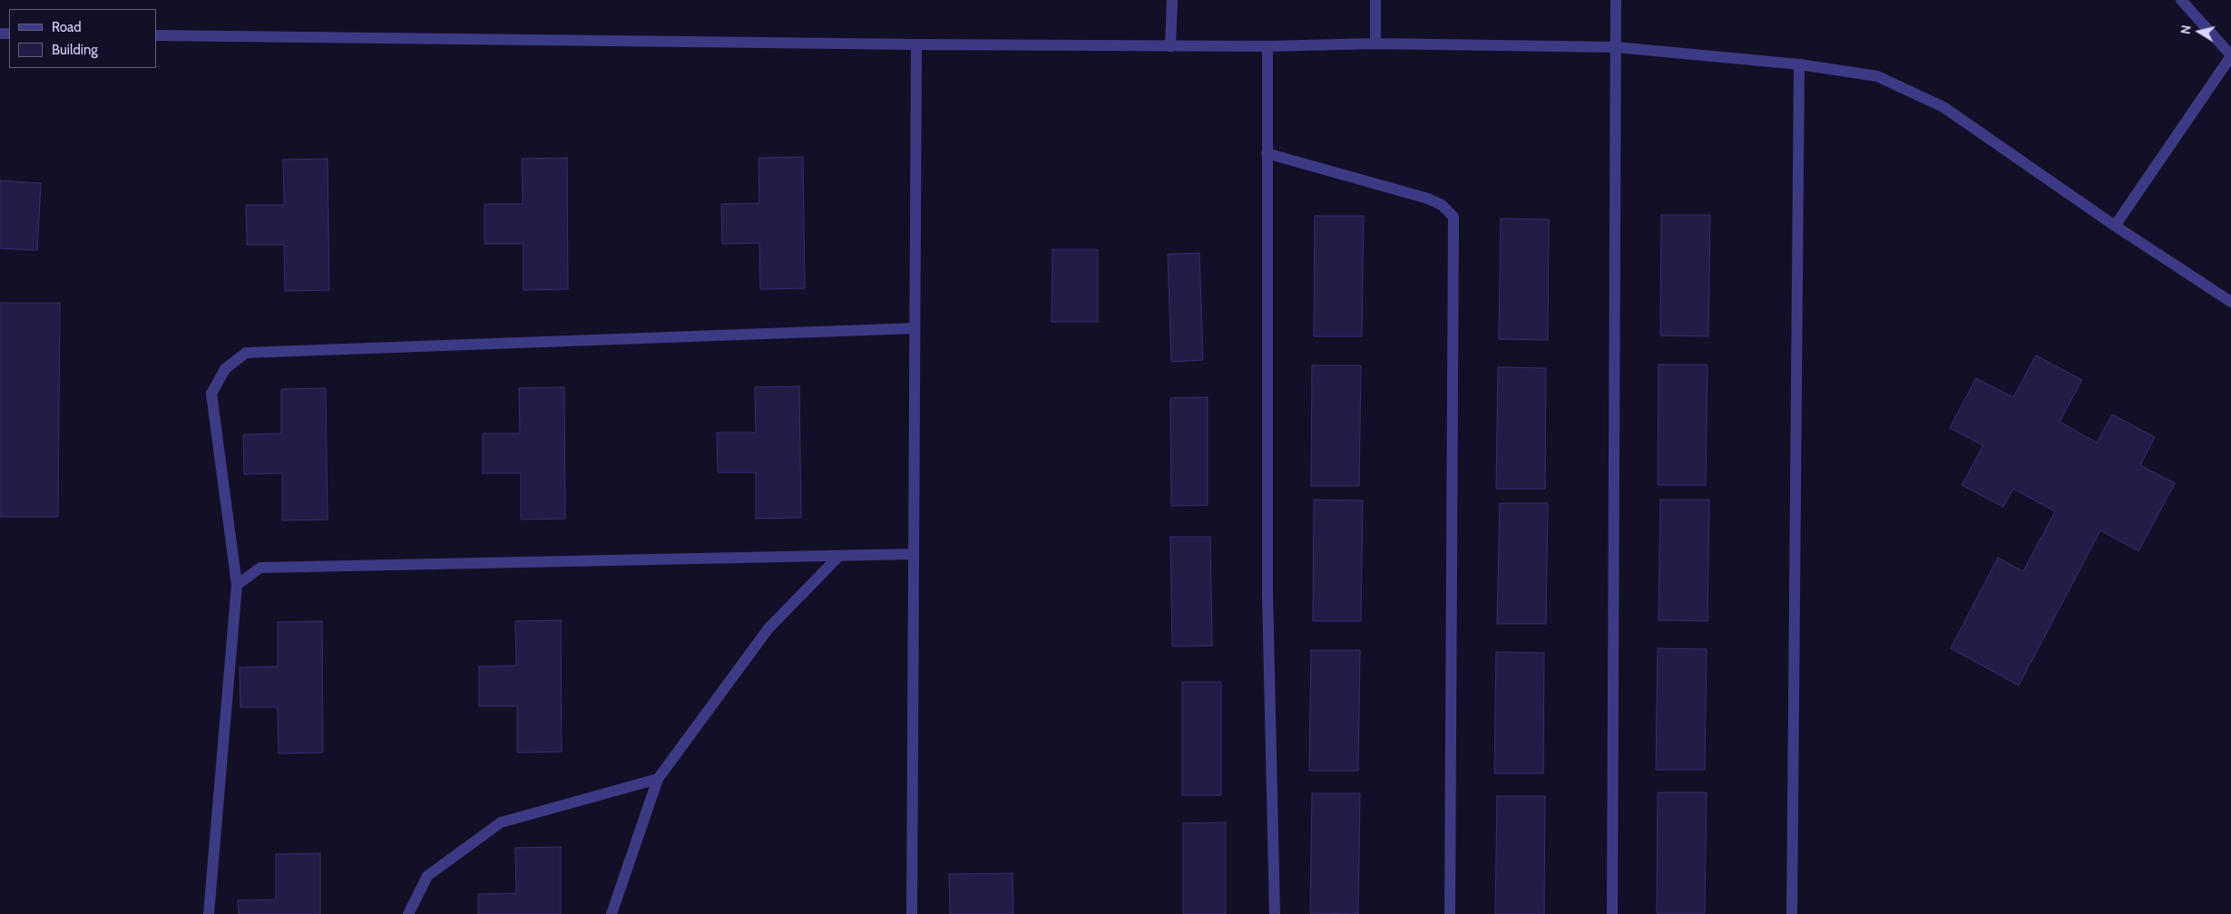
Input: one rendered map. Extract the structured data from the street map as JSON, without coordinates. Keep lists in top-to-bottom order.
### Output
{
  "legend": ["Road", "Building"],
  "north": "left"
}
